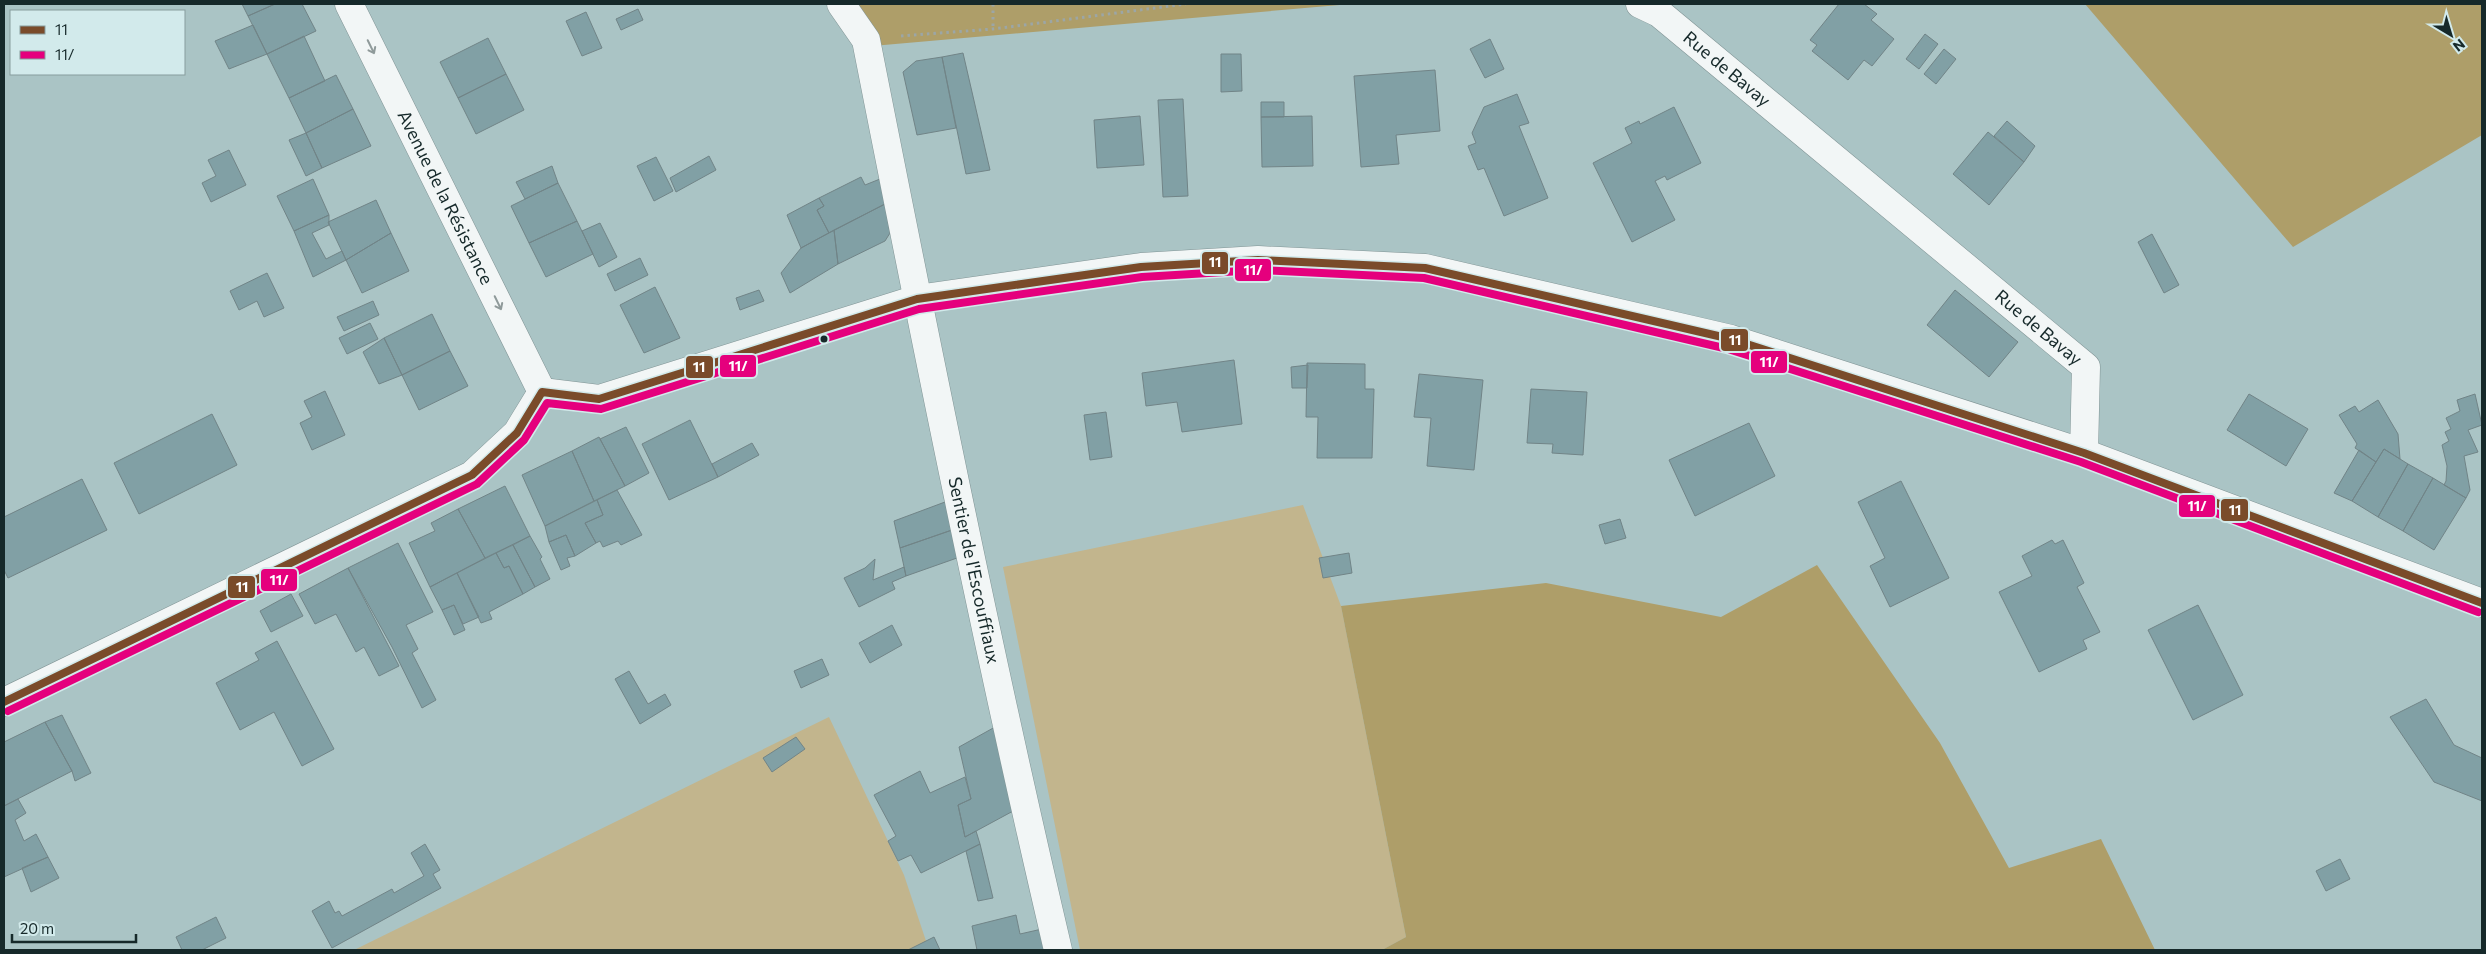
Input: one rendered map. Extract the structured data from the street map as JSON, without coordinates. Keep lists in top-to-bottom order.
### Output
{
  "streets": {
    "street": ["Rue de Bavay", "Avenue de la Résistance", "Sentier de l'Escouffiaux"]
  },
  "one_way": ["Avenue de la Résistance"],
  "lines": ["transit line 11", "transit line 11/"],
  "legend": ["11", "11/"],
  "scale_bar": "20 m",
  "north": "bottom right"
}
